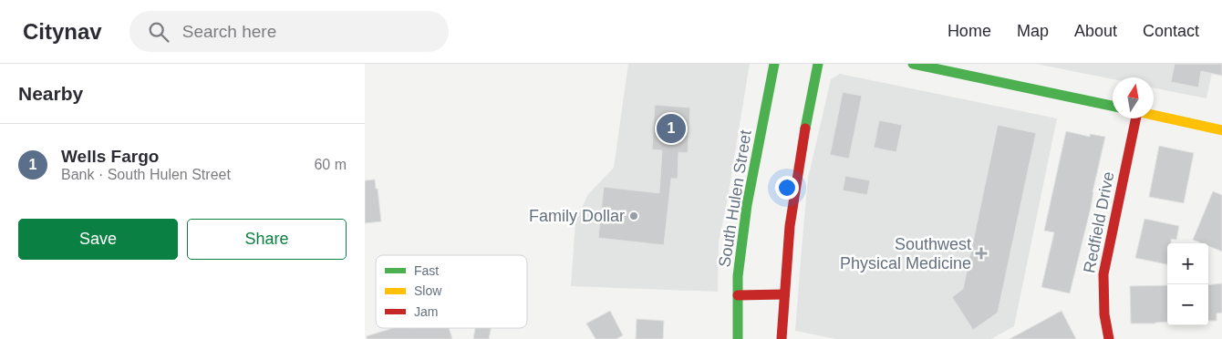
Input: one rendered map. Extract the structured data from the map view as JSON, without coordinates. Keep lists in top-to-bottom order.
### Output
{
  "streets": {
    "main road": ["South Hulen Street", "Redfield Drive"]
  },
  "places": {
    "other": ["Family Dollar"],
    "health": ["Southwest Physical Medicine"]
  },
  "legend": ["Fast", "Slow", "Jam"],
  "north": "top",
  "page": {
    "header": "Citynav",
    "search": "Search here",
    "nav": [
      "Home",
      "Map",
      "About",
      "Contact"
    ],
    "heading": "Nearby",
    "pins": "1",
    "list": [
      {
        "mark": "1",
        "name": "Wells Fargo",
        "note": "Bank · South Hulen Street",
        "value": "60 m"
      }
    ],
    "buttons": ["Save", "Share"],
    "map_buttons": ["+", "−"]
  }
}
